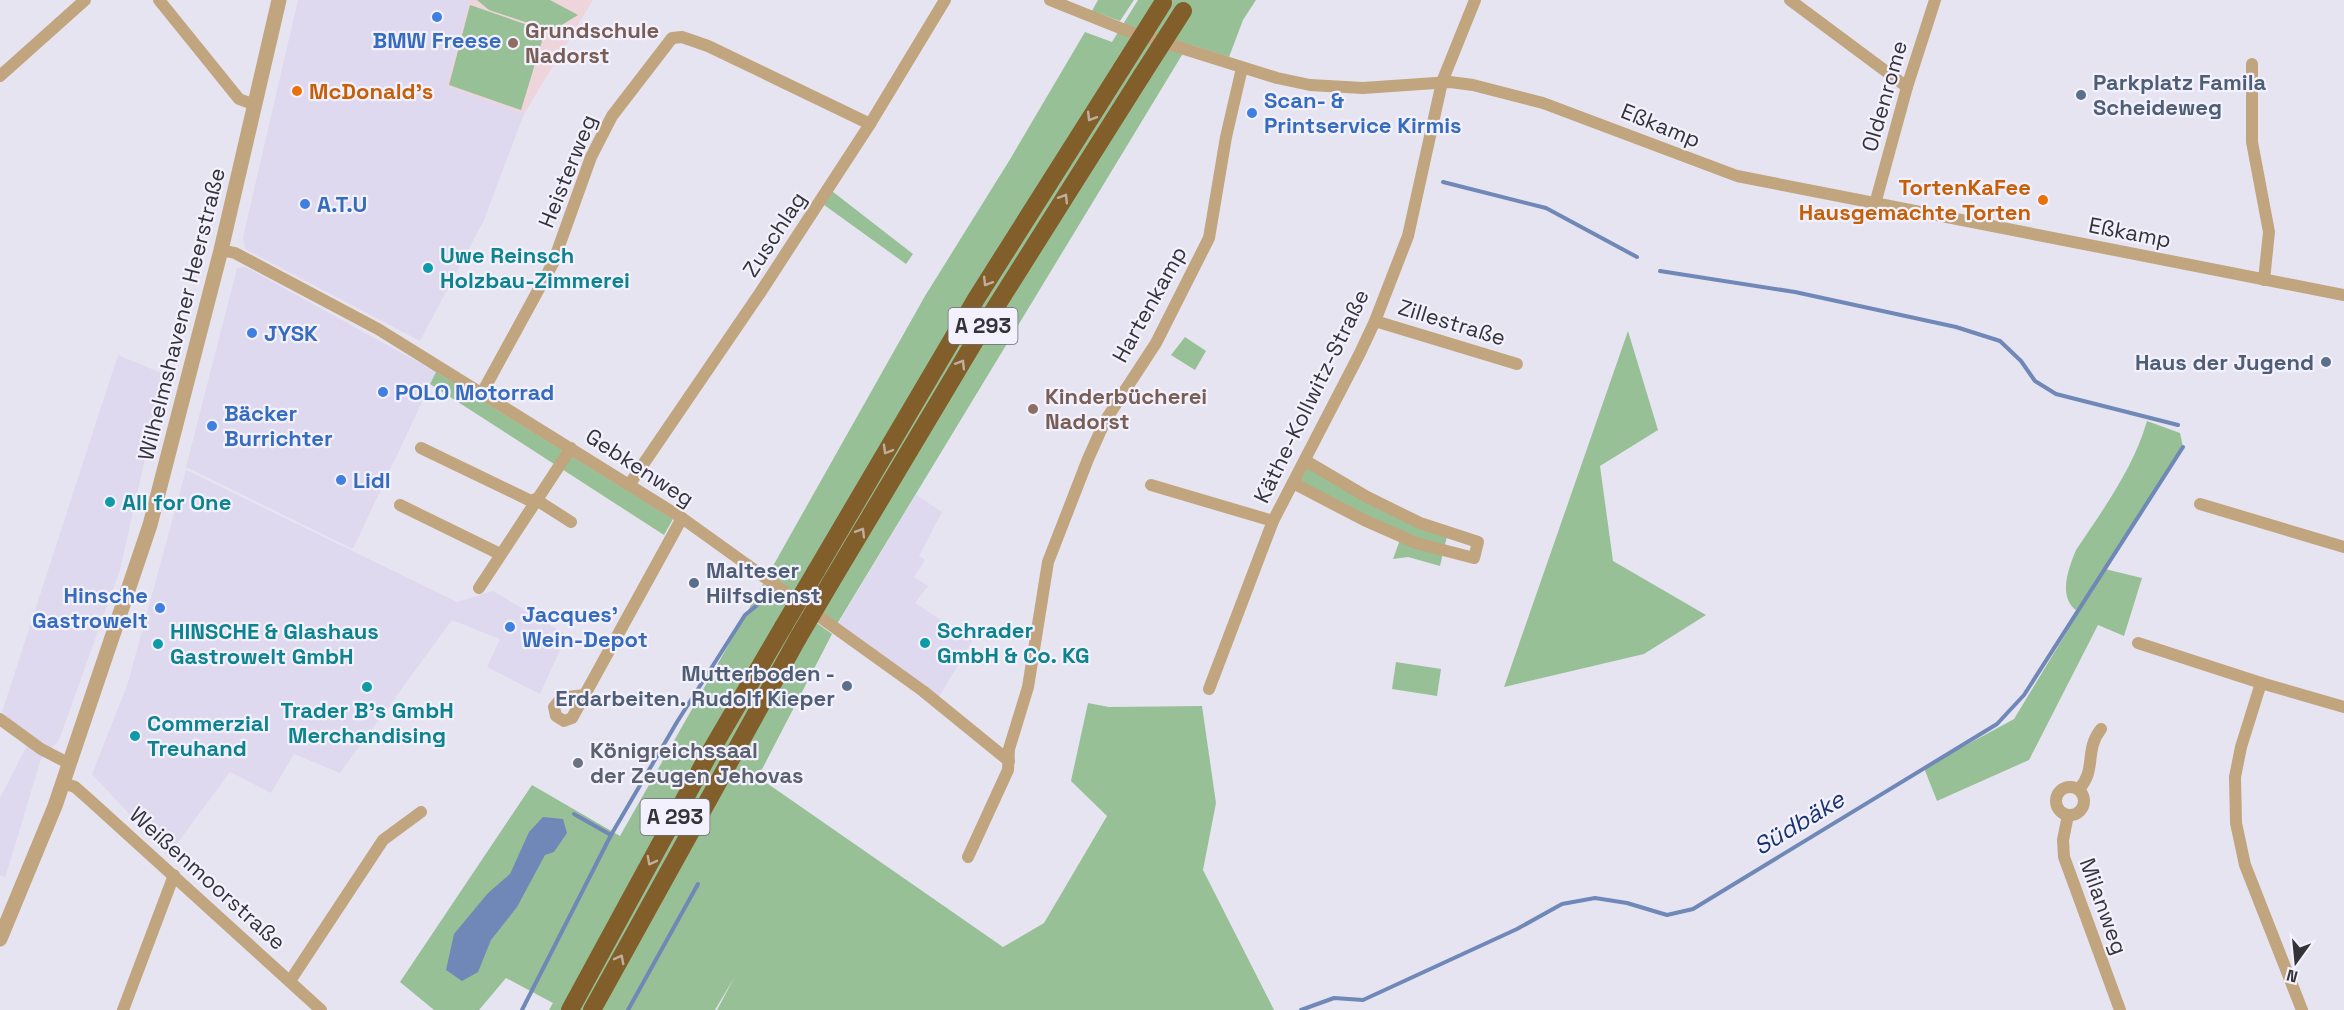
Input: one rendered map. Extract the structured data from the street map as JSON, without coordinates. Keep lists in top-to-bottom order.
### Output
{
  "streets": {
    "highway": ["A 293"],
    "street": [
      "Oldenrome",
      "Eßkamp",
      "Heisterweg",
      "Zuschlag",
      "Hartenkamp",
      "Wilhelmshavener Heerstraße",
      "Zillestraße",
      "Käthe-Kollwitz-Straße",
      "Gebkenweg",
      "Weißenmoorstraße",
      "Milanweg"
    ]
  },
  "crossings": [
    ["Oldenrome", "Eßkamp"],
    ["Eßkamp", "Hartenkamp"],
    ["Eßkamp", "Käthe-Kollwitz-Straße"],
    ["Heisterweg", "Zuschlag"],
    ["Heisterweg", "Gebkenweg"],
    ["Zuschlag", "Gebkenweg"],
    ["Hartenkamp", "Gebkenweg"],
    ["Wilhelmshavener Heerstraße", "Gebkenweg"],
    ["Wilhelmshavener Heerstraße", "Weißenmoorstraße"],
    ["Zillestraße", "Käthe-Kollwitz-Straße"]
  ],
  "water": ["Südbäke"],
  "places": [
    "BMW Freese",
    "Grundschule Nadorst",
    "McDonald's",
    "Parkplatz Famila Scheideweg",
    "Scan- & Printservice Kirmis",
    "TortenKaFee Hausgemachte Torten",
    "A.T.U",
    "Uwe Reinsch Holzbau-Zimmerei",
    "JYSK",
    "Haus der Jugend",
    "POLO Motorrad",
    "Kinderbücherei Nadorst",
    "Bäcker Burrichter",
    "Lidl",
    "All for One",
    "Malteser Hilfsdienst",
    "Hinsche Gastrowelt",
    "Jacques’ Wein-Depot",
    "Schrader GmbH & Co. KG",
    "HINSCHE & Glashaus Gastrowelt GmbH",
    "Mutterboden - Erdarbeiten. Rudolf Kieper",
    "Trader B's GmbH Merchandising",
    "Commerzial Treuhand",
    "Königreichssaal der Zeugen Jehovas"
  ],
  "north": "bottom"
}
